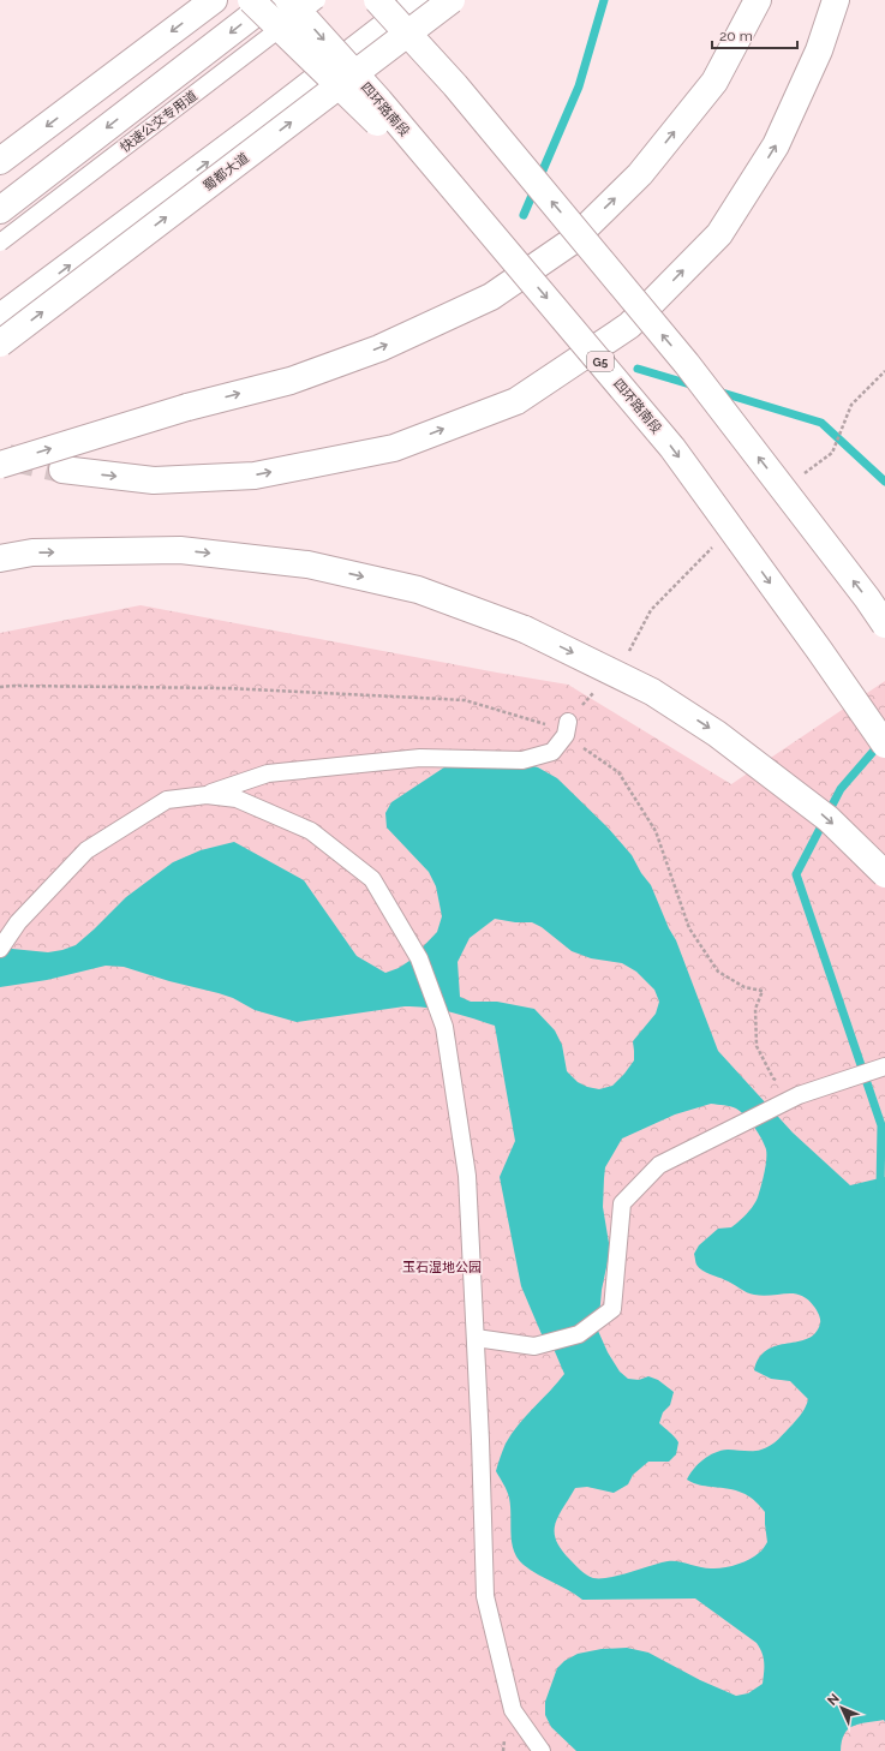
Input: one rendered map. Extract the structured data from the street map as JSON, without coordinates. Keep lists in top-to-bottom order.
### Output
{
  "streets": {
    "main road": ["四环路南段", "蜀都大道", "G5"],
    "lane": ["快速公交专用道"]
  },
  "parks": ["玉石湿地公园"],
  "scale_bar": "20 m",
  "north": "top left"
}
